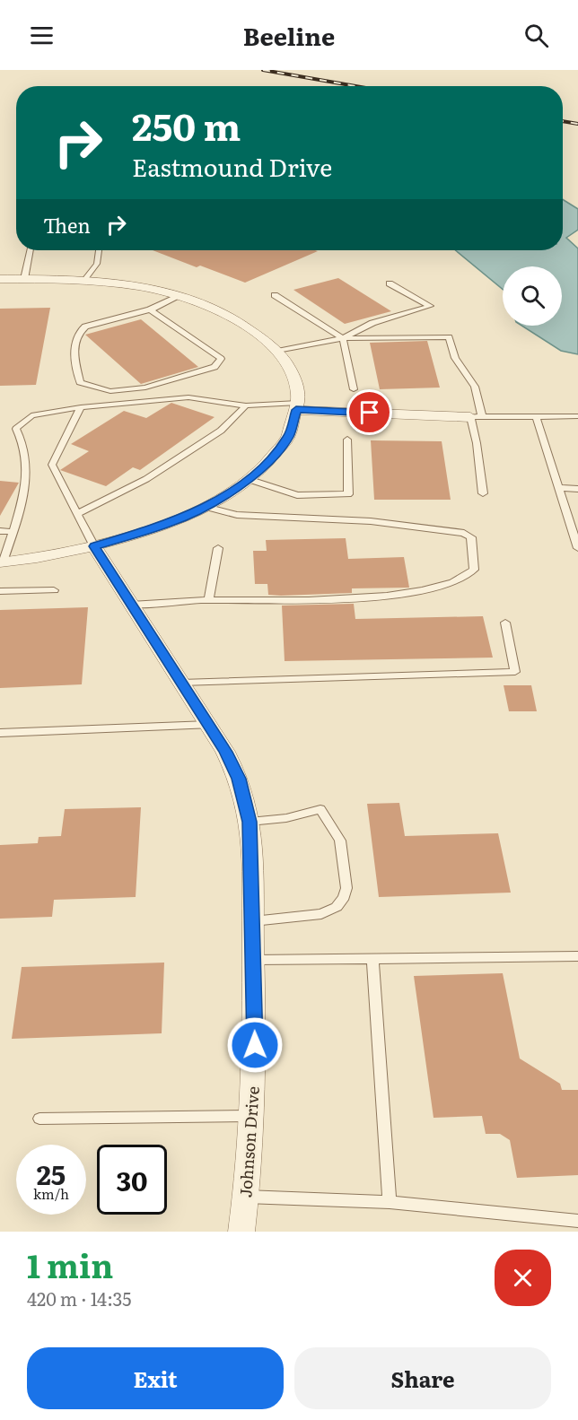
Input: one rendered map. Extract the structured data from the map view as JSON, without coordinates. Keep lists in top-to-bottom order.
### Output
{
  "streets": {
    "street": ["Johnson Drive"]
  },
  "page": {
    "header": "Beeline",
    "turn": ["250 m", "Eastmound Drive"],
    "then": "Then",
    "speed": "25 km/h",
    "limit": "30",
    "heading": ["1 min", "420 m · 14:35"],
    "buttons": ["Exit", "Share"]
  }
}
